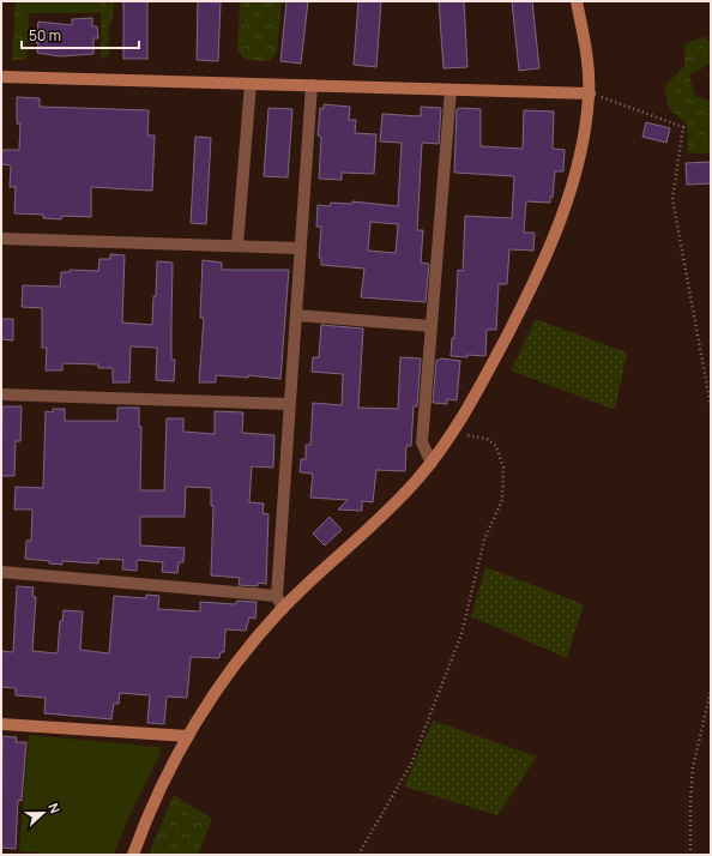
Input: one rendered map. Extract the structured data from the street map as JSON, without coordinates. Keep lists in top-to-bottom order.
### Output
{
  "scale_bar": "50 m",
  "north": "right"
}
